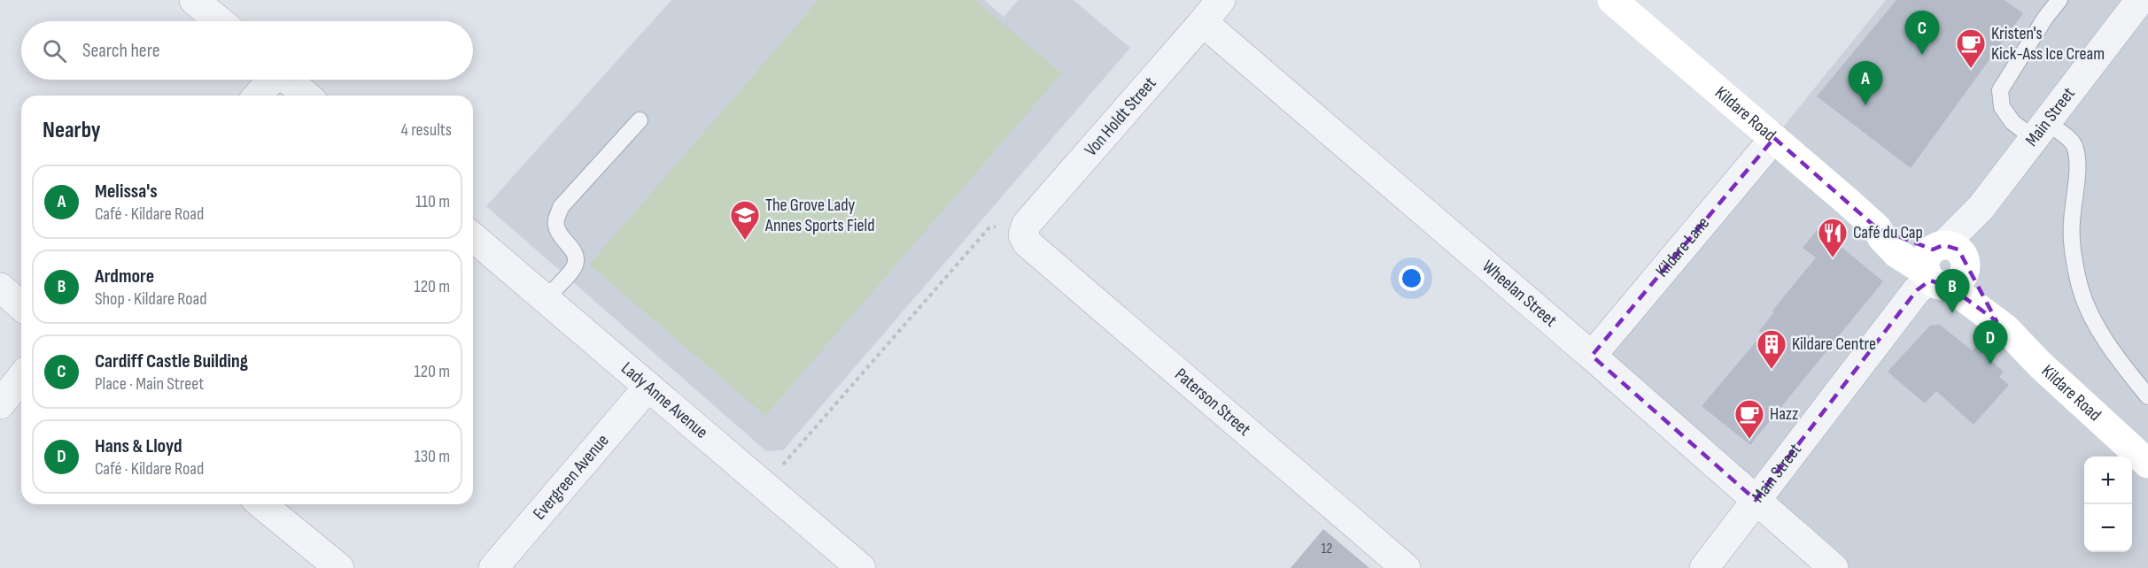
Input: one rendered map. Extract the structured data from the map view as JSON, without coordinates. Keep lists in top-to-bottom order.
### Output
{
  "streets": {
    "street": [
      "Kildare Road",
      "Von Holdt Street",
      "Main Street",
      "Kildare Lane",
      "Wheelan Street",
      "Lady Anne Avenue",
      "Paterson Street",
      "Evergreen Avenue"
    ]
  },
  "crossings": [
    ["Kildare Road", "Main Street"],
    ["Kildare Road", "Kildare Lane"],
    ["Von Holdt Street", "Wheelan Street"],
    ["Von Holdt Street", "Paterson Street"],
    ["Main Street", "Wheelan Street"],
    ["Kildare Lane", "Wheelan Street"],
    ["Lady Anne Avenue", "Evergreen Avenue"]
  ],
  "places": {
    "cafe": ["Kristen's Kick-Ass Ice Cream", "Hazz"],
    "school or university": ["The Grove Lady Annes Sports Field"],
    "restaurant": ["Café du Cap"],
    "building": ["Kildare Centre"]
  },
  "house_numbers": ["12"],
  "page": {
    "pins": [
      "C",
      "A",
      "B",
      "D"
    ],
    "search": "Search here",
    "heading": ["Nearby", "4 results"],
    "list": [
      {
        "mark": "A",
        "name": "Melissa's",
        "note": "Café · Kildare Road",
        "value": "110 m"
      },
      {
        "mark": "B",
        "name": "Ardmore",
        "note": "Shop · Kildare Road",
        "value": "120 m"
      },
      {
        "mark": "C",
        "name": "Cardiff Castle Building",
        "note": "Place · Main Street",
        "value": "120 m"
      },
      {
        "mark": "D",
        "name": "Hans & Lloyd",
        "note": "Café · Kildare Road",
        "value": "130 m"
      }
    ],
    "map_buttons": ["+", "−"]
  }
}
